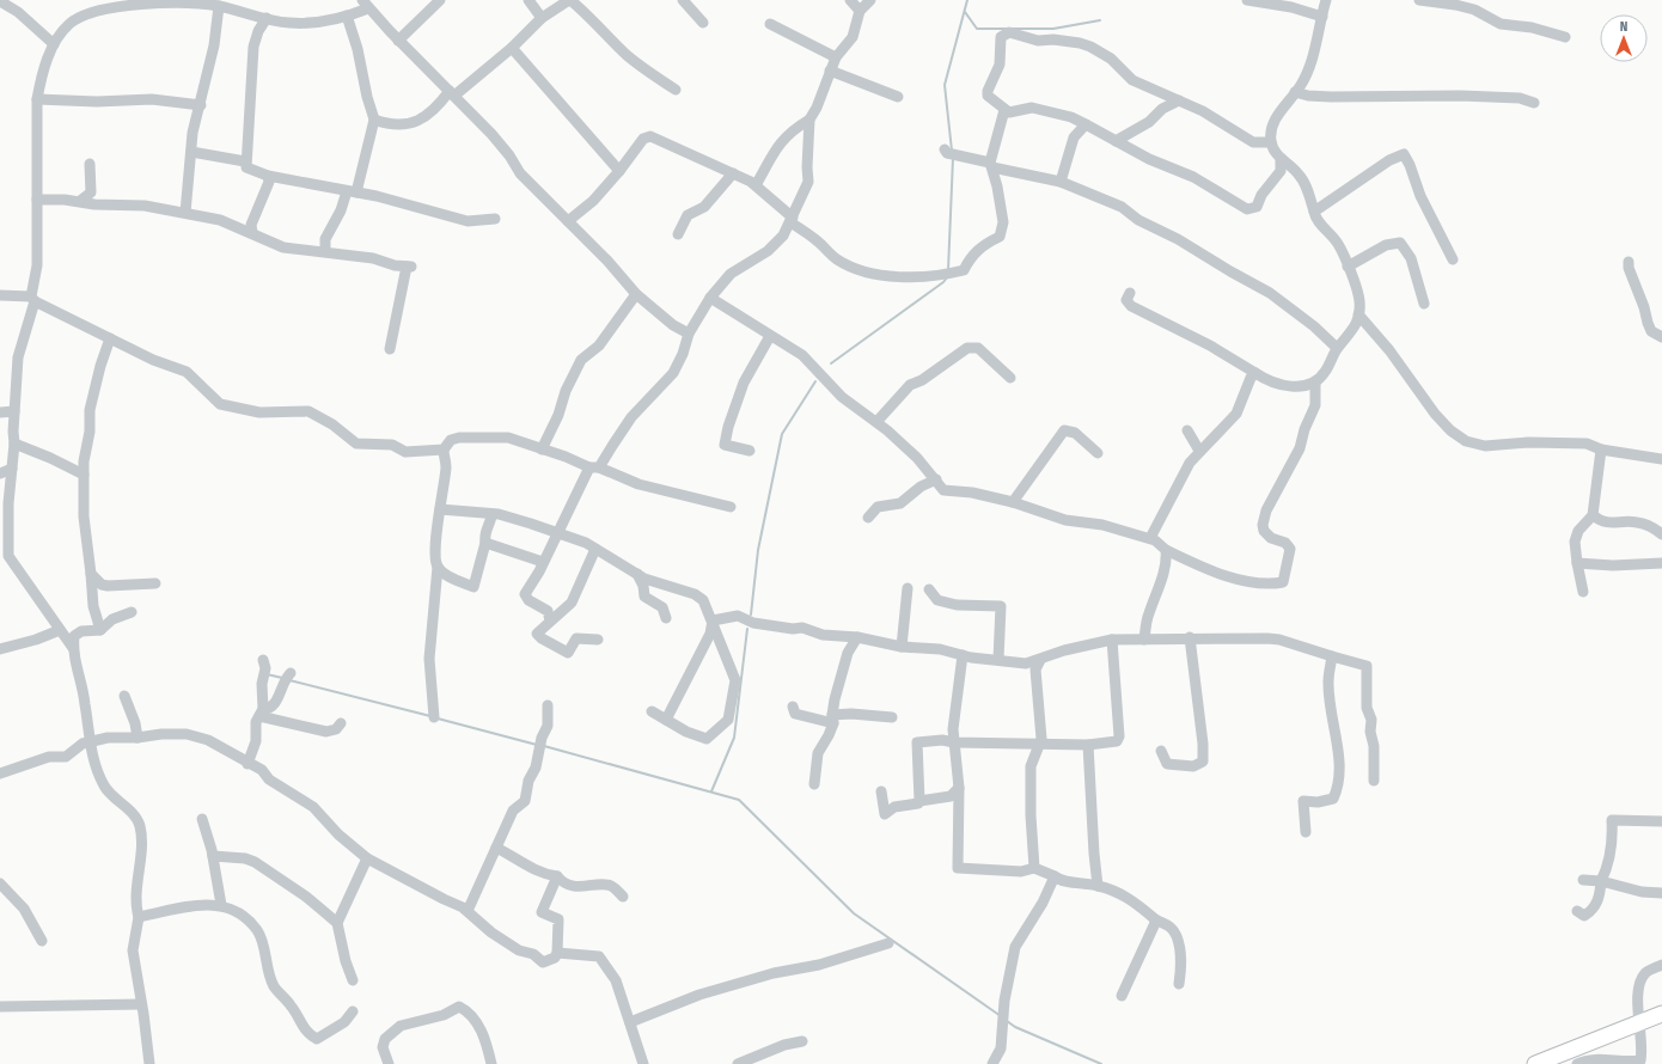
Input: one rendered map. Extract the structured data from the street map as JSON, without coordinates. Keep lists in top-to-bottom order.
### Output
{
  "north": "top"
}
